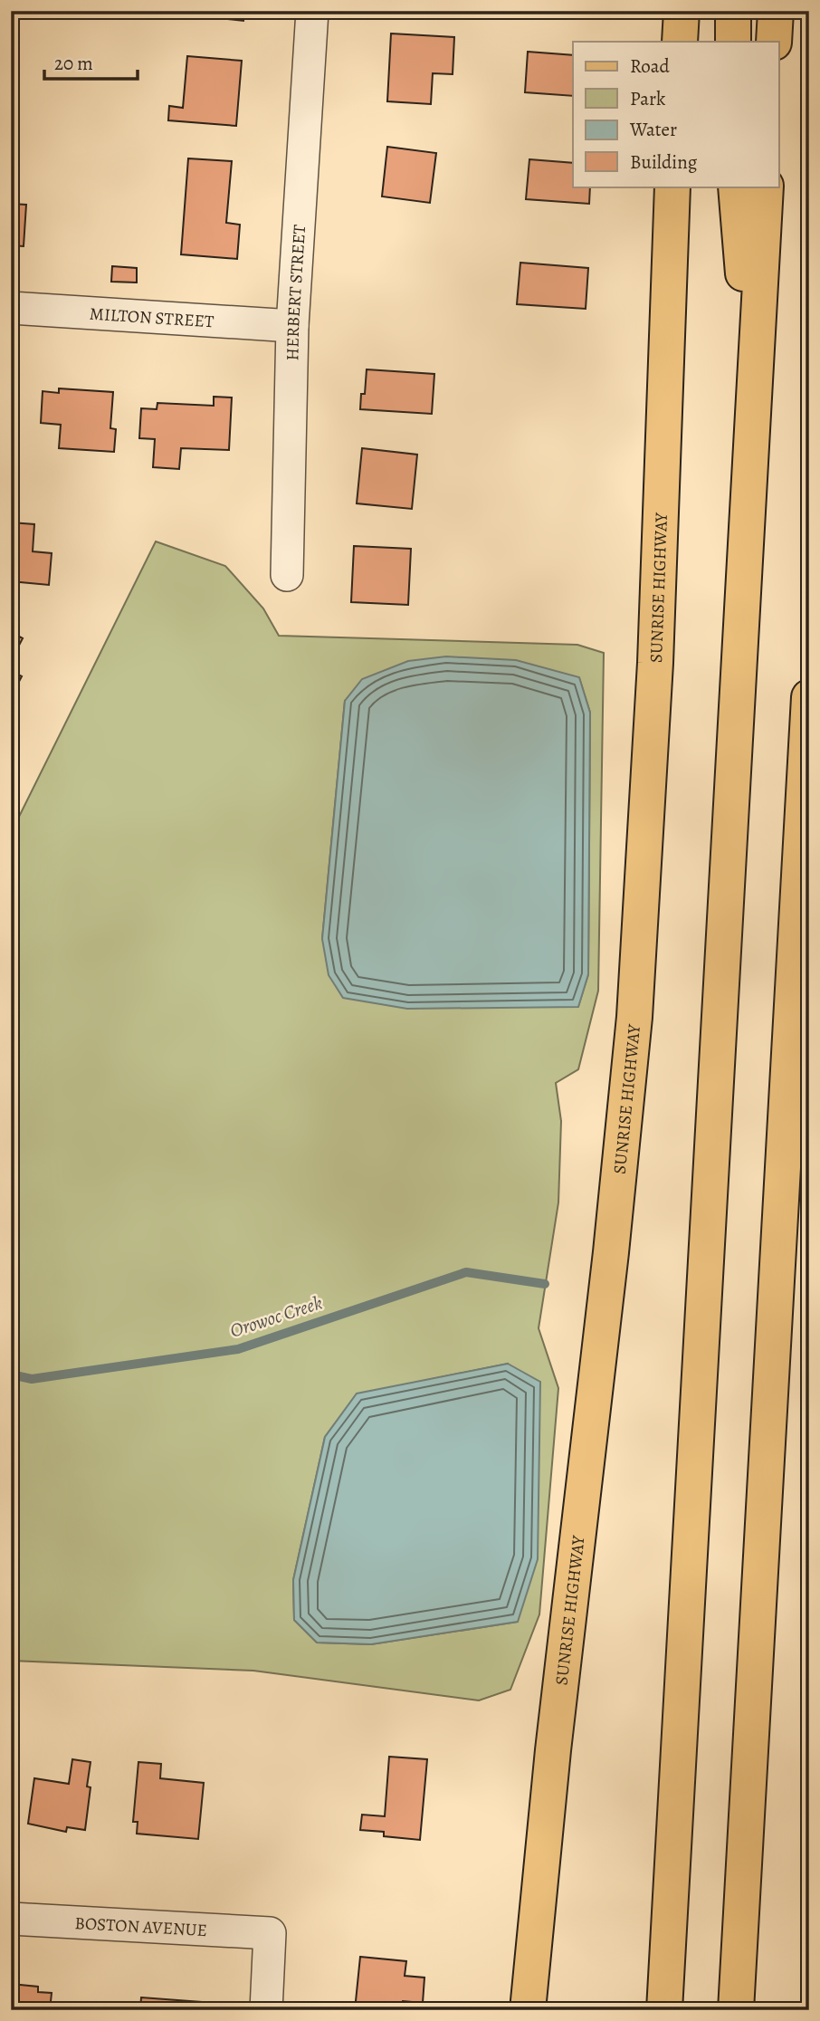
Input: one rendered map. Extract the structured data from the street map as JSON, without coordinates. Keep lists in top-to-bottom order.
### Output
{
  "streets": {
    "main road": ["SUNRISE HIGHWAY"],
    "street": ["HERBERT STREET", "MILTON STREET", "BOSTON AVENUE"]
  },
  "crossings": [
    ["HERBERT STREET", "MILTON STREET"]
  ],
  "water": ["Orowoc Creek"],
  "legend": [
    "Road",
    "Park",
    "Water",
    "Building"
  ],
  "scale_bar": "20 m"
}
